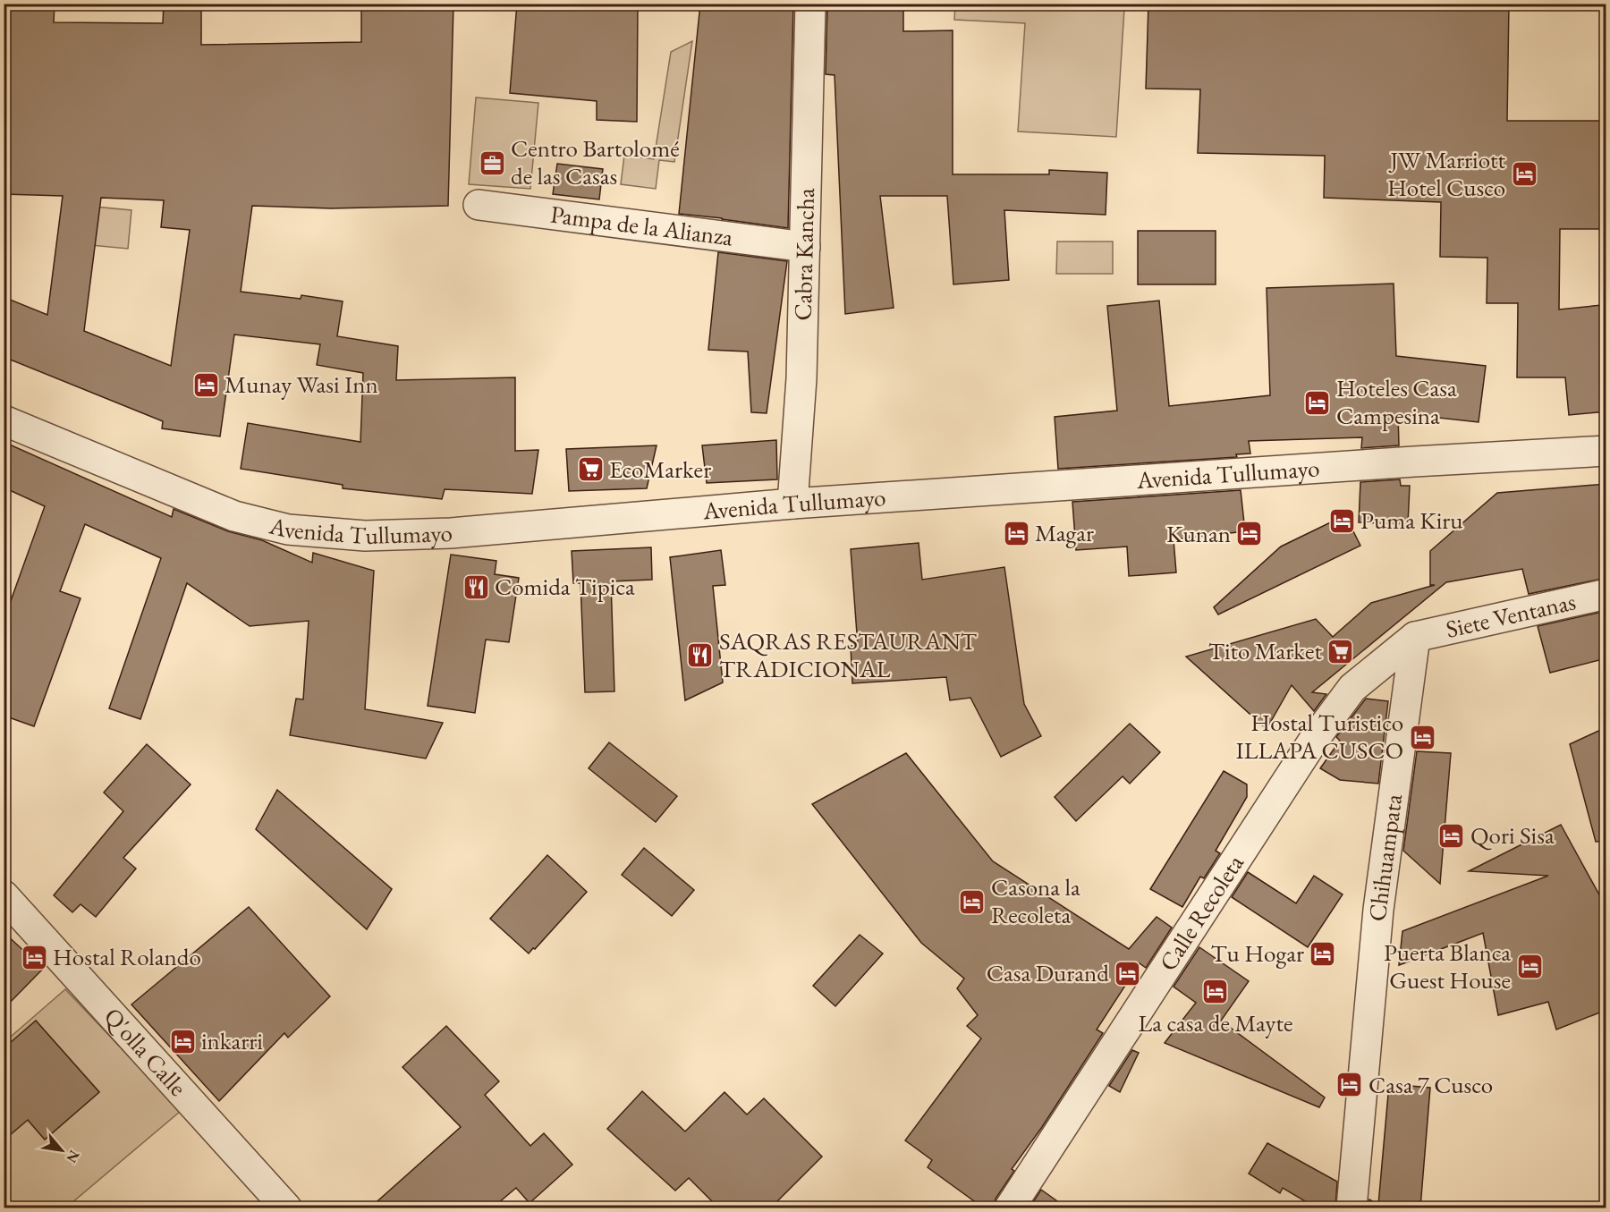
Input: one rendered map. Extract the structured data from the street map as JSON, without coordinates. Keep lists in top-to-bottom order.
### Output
{
  "streets": {
    "street": [
      "Pampa de la Alianza",
      "Cabra Kancha",
      "Avenida Tullumayo",
      "Siete Ventanas",
      "Chihuampata",
      "Calle Recoleta",
      "Q'olla Calle"
    ]
  },
  "crossings": [
    ["Pampa de la Alianza", "Cabra Kancha"],
    ["Cabra Kancha", "Avenida Tullumayo"],
    ["Siete Ventanas", "Chihuampata"],
    ["Siete Ventanas", "Calle Recoleta"],
    ["Chihuampata", "Calle Recoleta"]
  ],
  "places": {
    "office": ["Centro Bartolomé de las Casas"],
    "hotel": [
      "JW Marriott Hotel Cusco",
      "Munay Wasi Inn",
      "Hoteles Casa Campesina",
      "Puma Kiru",
      "Magar",
      "Kunan",
      "Hostal Turistico ILLAPA CUSCO",
      "Qori Sisa",
      "Casona la Recoleta",
      "Tu Hogar",
      "Hostal Rolando",
      "Puerta Blanca Guest House",
      "Casa Durand",
      "La casa de Mayte",
      "inkarri",
      "Casa 7 Cusco"
    ],
    "supermarket": ["EcoMarker", "Tito Market"],
    "restaurant": ["Comida Tipica", "SAQRAS RESTAURANT TRADICIONAL"]
  },
  "north": "bottom right"
}
